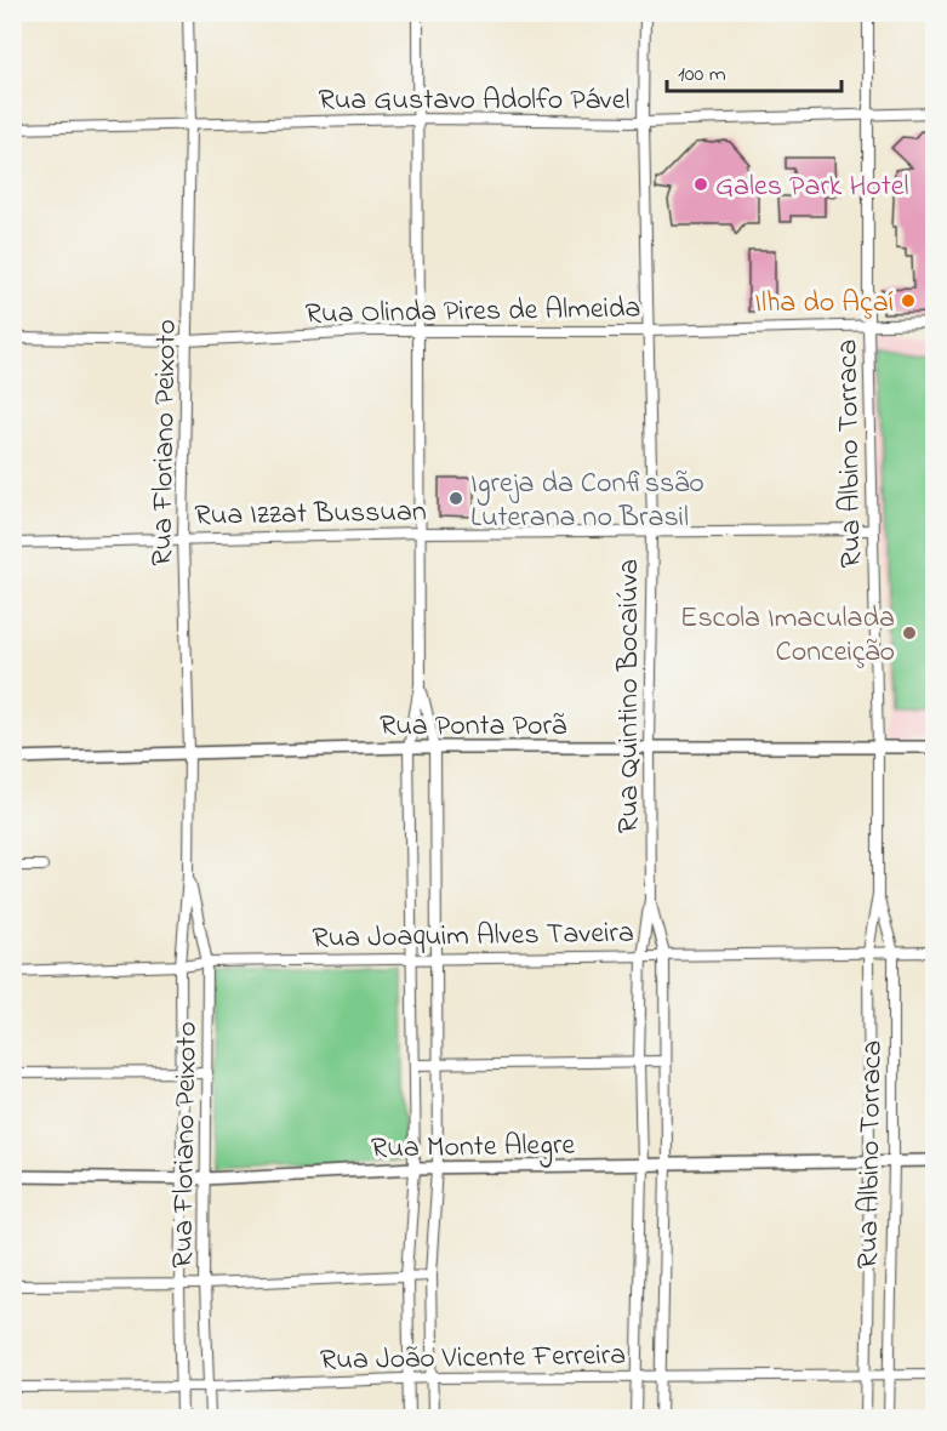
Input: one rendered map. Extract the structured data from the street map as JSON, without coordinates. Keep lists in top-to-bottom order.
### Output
{
  "streets": {
    "street": [
      "Rua Gustavo Adolfo Pável",
      "Rua Olinda Pires de Almeida",
      "Rua Floriano Peixoto",
      "Rua Albino Torraca",
      "Rua Izzat Bussuan",
      "Rua Quintino Bocaiúva",
      "Rua Ponta Porã",
      "Rua Joaquim Alves Taveira",
      "Rua Monte Alegre",
      "Rua João Vicente Ferreira"
    ]
  },
  "crossings": [
    ["Rua Gustavo Adolfo Pável", "Rua Floriano Peixoto"],
    ["Rua Gustavo Adolfo Pável", "Rua Albino Torraca"],
    ["Rua Gustavo Adolfo Pável", "Rua Quintino Bocaiúva"],
    ["Rua Olinda Pires de Almeida", "Rua Floriano Peixoto"],
    ["Rua Olinda Pires de Almeida", "Rua Albino Torraca"],
    ["Rua Olinda Pires de Almeida", "Rua Quintino Bocaiúva"],
    ["Rua Floriano Peixoto", "Rua Izzat Bussuan"],
    ["Rua Floriano Peixoto", "Rua Ponta Porã"],
    ["Rua Floriano Peixoto", "Rua Joaquim Alves Taveira"],
    ["Rua Floriano Peixoto", "Rua Monte Alegre"],
    ["Rua Floriano Peixoto", "Rua João Vicente Ferreira"],
    ["Rua Albino Torraca", "Rua Izzat Bussuan"],
    ["Rua Albino Torraca", "Rua Ponta Porã"],
    ["Rua Albino Torraca", "Rua Joaquim Alves Taveira"],
    ["Rua Albino Torraca", "Rua Monte Alegre"],
    ["Rua Albino Torraca", "Rua João Vicente Ferreira"],
    ["Rua Izzat Bussuan", "Rua Quintino Bocaiúva"],
    ["Rua Quintino Bocaiúva", "Rua Ponta Porã"],
    ["Rua Quintino Bocaiúva", "Rua Joaquim Alves Taveira"],
    ["Rua Quintino Bocaiúva", "Rua Monte Alegre"],
    ["Rua Quintino Bocaiúva", "Rua João Vicente Ferreira"]
  ],
  "places": [
    "Gales Park Hotel",
    "Ilha do Açaí",
    "Igreja da Confissão Luterana no Brasil",
    "Escola Imaculada Conceição"
  ],
  "scale_bar": "100 m"
}
